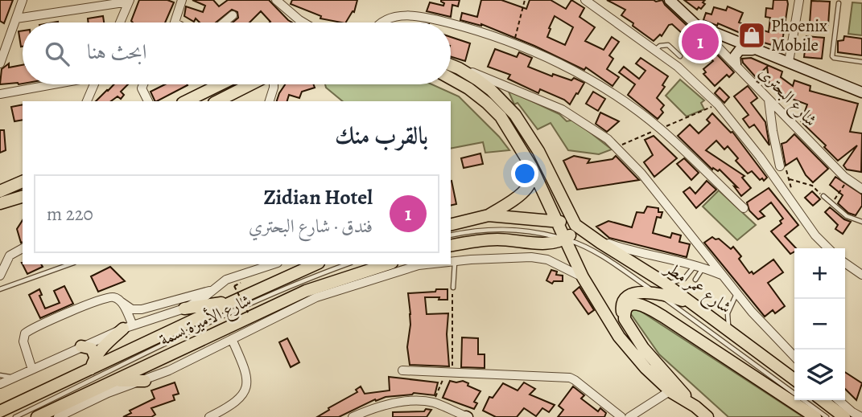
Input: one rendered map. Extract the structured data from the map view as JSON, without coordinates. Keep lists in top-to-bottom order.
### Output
{
  "streets": {
    "main road": ["شارع عمر مطر", "شارع الأميرة بسمة"],
    "street": ["شارع البحتري"]
  },
  "places": {
    "shop": ["Phoenix Mobile"]
  },
  "page": {
    "pins": "1",
    "search": "ابحث هنا",
    "heading": "بالقرب منك",
    "list": [
      {
        "mark": "1",
        "name": "Zidian Hotel",
        "note": "فندق · شارع البحتري",
        "value": "220 m"
      }
    ],
    "map_buttons": ["+", "−"]
  }
}
